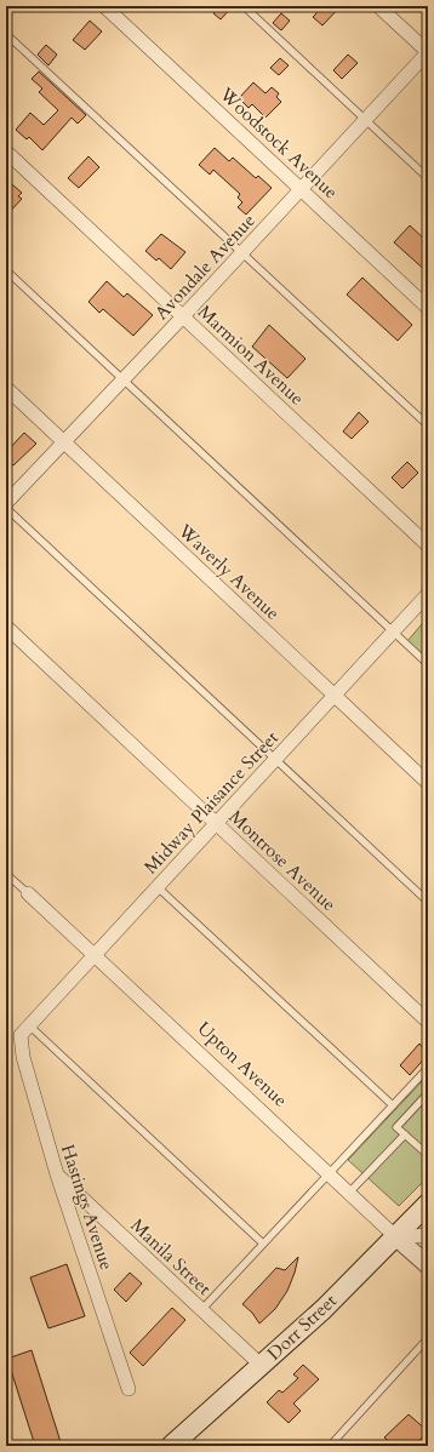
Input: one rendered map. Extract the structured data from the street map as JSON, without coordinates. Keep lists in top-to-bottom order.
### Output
{
  "streets": {
    "main road": ["Dorr Street"],
    "street": [
      "Woodstock Avenue",
      "Avondale Avenue",
      "Marmion Avenue",
      "Waverly Avenue",
      "Midway Plaisance Street",
      "Montrose Avenue",
      "Upton Avenue",
      "Hastings Avenue",
      "Manila Street"
    ]
  },
  "crossings": [
    ["Woodstock Avenue", "Avondale Avenue"],
    ["Avondale Avenue", "Marmion Avenue"],
    ["Avondale Avenue", "Waverly Avenue"],
    ["Waverly Avenue", "Midway Plaisance Street"],
    ["Midway Plaisance Street", "Montrose Avenue"],
    ["Midway Plaisance Street", "Upton Avenue"],
    ["Midway Plaisance Street", "Hastings Avenue"],
    ["Upton Avenue", "Dorr Street"],
    ["Hastings Avenue", "Manila Street"],
    ["Manila Street", "Dorr Street"]
  ]
}
